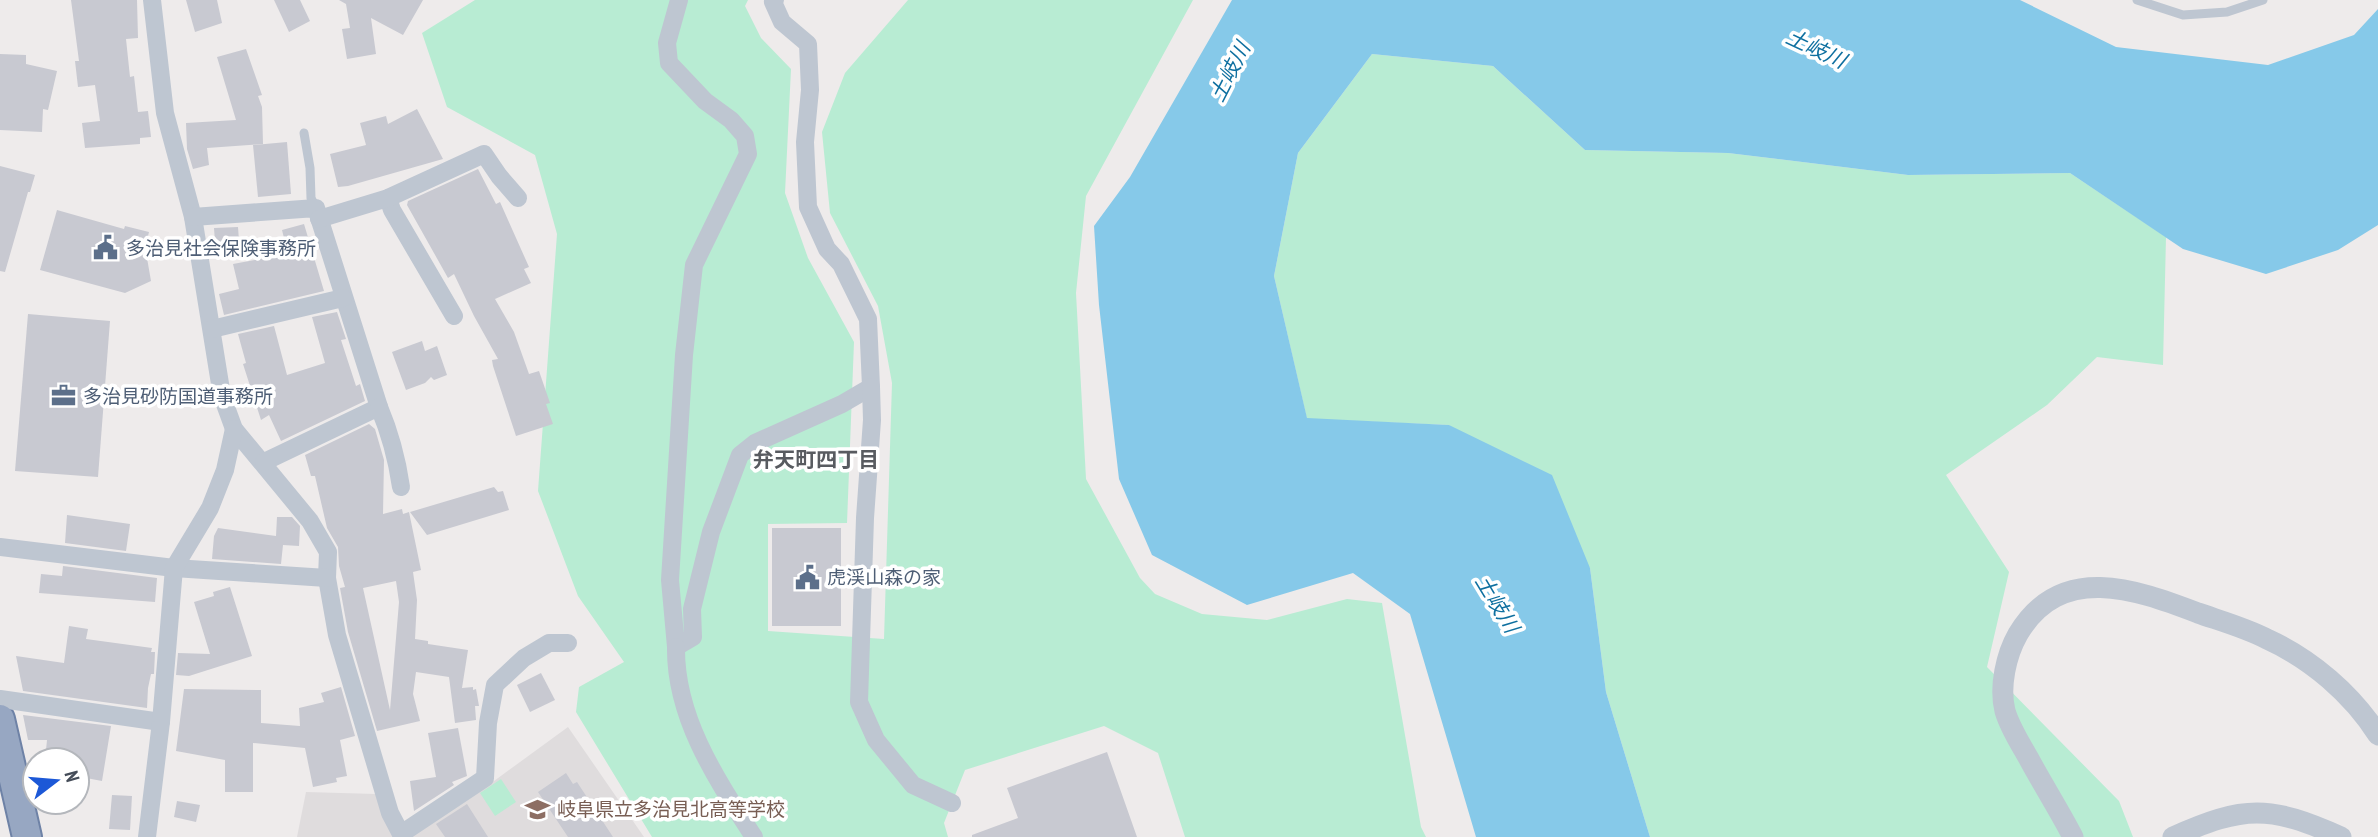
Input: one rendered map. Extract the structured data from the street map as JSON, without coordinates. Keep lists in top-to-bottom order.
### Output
{
  "districts": ["弁天町四丁目"],
  "water": ["土岐川"],
  "places": {
    "public building": ["多治見社会保険事務所", "虎渓山森の家"],
    "office": ["多治見砂防国道事務所"],
    "school or university": ["岐阜県立多治見北高等学校"]
  },
  "north": "right"
}
